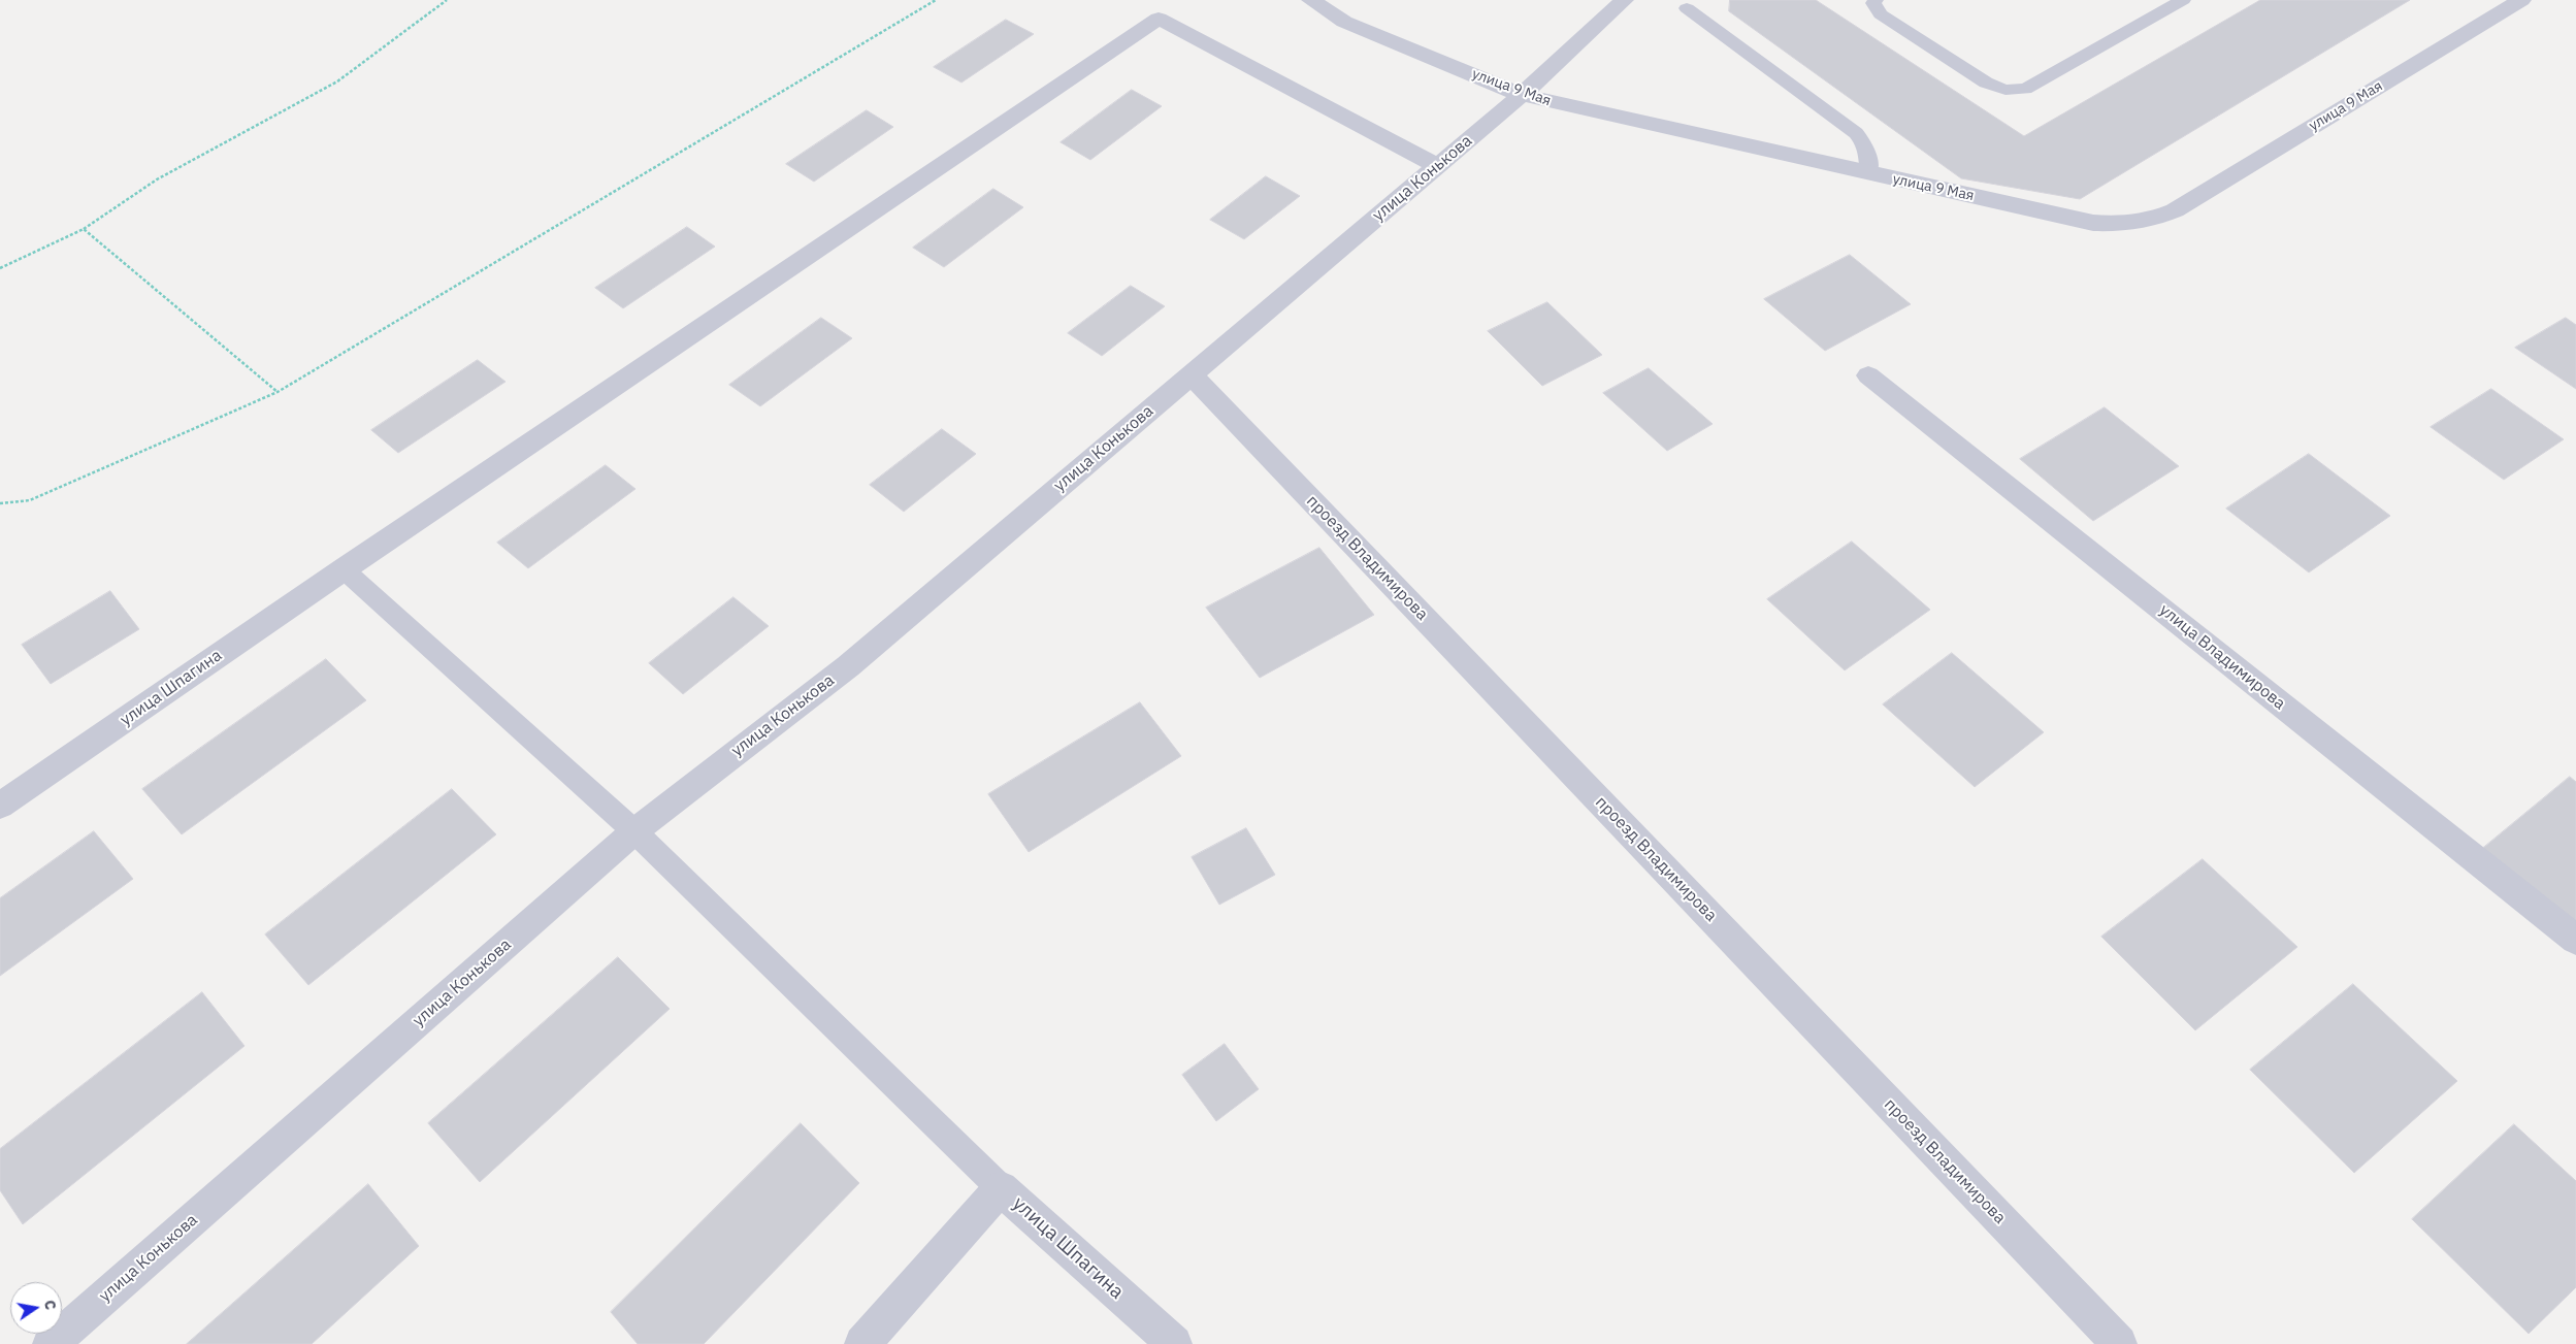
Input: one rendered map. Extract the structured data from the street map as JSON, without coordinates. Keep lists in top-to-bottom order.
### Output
{
  "streets": {
    "street": [
      "улица 9 Мая",
      "улица Конькова",
      "проезд Владимирова",
      "улица Владимирова",
      "улица Шпагина"
    ]
  },
  "crossings": [
    ["улица 9 Мая", "улица Конькова"],
    ["улица Конькова", "проезд Владимирова"],
    ["улица Конькова", "улица Шпагина"]
  ],
  "north": "right"
}
